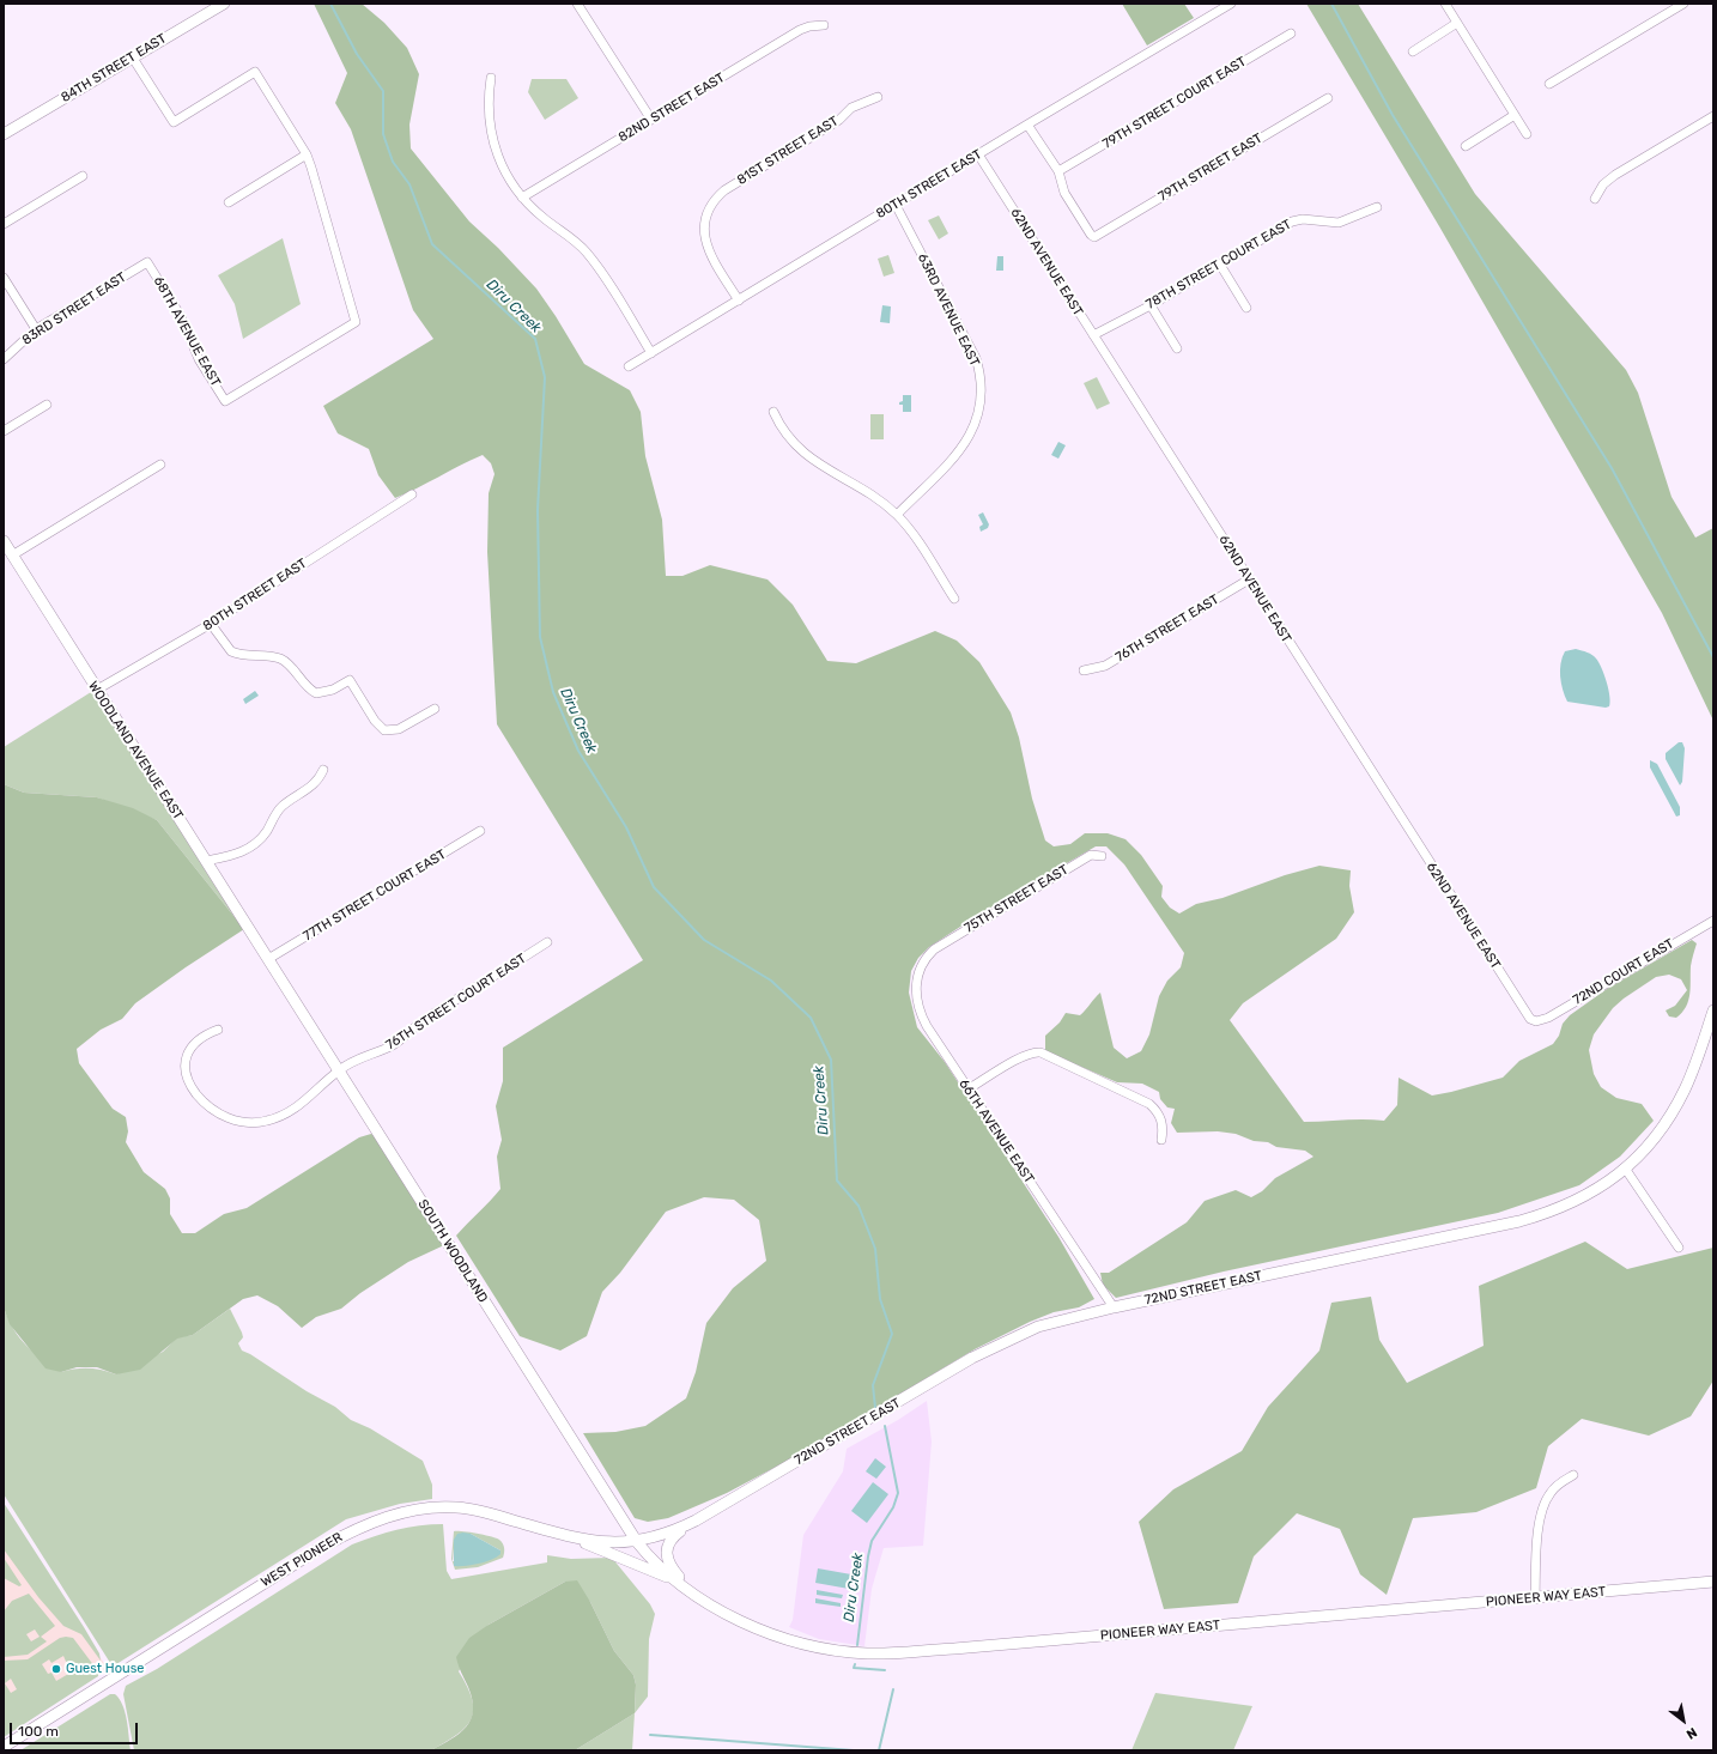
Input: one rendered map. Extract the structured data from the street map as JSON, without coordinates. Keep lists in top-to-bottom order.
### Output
{
  "streets": {
    "main road": [
      "84TH STREET EAST",
      "WOODLAND AVENUE EAST",
      "SOUTH WOODLAND",
      "72ND STREET EAST",
      "WEST PIONEER",
      "PIONEER WAY EAST"
    ],
    "street": [
      "79TH STREET COURT EAST",
      "82ND STREET EAST",
      "81ST STREET EAST",
      "79TH STREET EAST",
      "80TH STREET EAST",
      "62ND AVENUE EAST",
      "78TH STREET COURT EAST",
      "83RD STREET EAST",
      "63RD AVENUE EAST",
      "68TH AVENUE EAST",
      "76TH STREET EAST",
      "77TH STREET COURT EAST",
      "75TH STREET EAST",
      "72ND COURT EAST",
      "76TH STREET COURT EAST",
      "66TH AVENUE EAST"
    ]
  },
  "crossings": [
    ["79TH STREET COURT EAST", "79TH STREET EAST"],
    ["81ST STREET EAST", "80TH STREET EAST"],
    ["80TH STREET EAST", "62ND AVENUE EAST"],
    ["80TH STREET EAST", "63RD AVENUE EAST"],
    ["80TH STREET EAST", "WOODLAND AVENUE EAST"],
    ["62ND AVENUE EAST", "78TH STREET COURT EAST"],
    ["62ND AVENUE EAST", "76TH STREET EAST"],
    ["62ND AVENUE EAST", "72ND COURT EAST"],
    ["83RD STREET EAST", "68TH AVENUE EAST"],
    ["WOODLAND AVENUE EAST", "77TH STREET COURT EAST"],
    ["WOODLAND AVENUE EAST", "SOUTH WOODLAND"],
    ["77TH STREET COURT EAST", "SOUTH WOODLAND"],
    ["75TH STREET EAST", "66TH AVENUE EAST"],
    ["76TH STREET COURT EAST", "SOUTH WOODLAND"],
    ["66TH AVENUE EAST", "72ND STREET EAST"],
    ["SOUTH WOODLAND", "72ND STREET EAST"],
    ["SOUTH WOODLAND", "WEST PIONEER"],
    ["SOUTH WOODLAND", "PIONEER WAY EAST"],
    ["72ND STREET EAST", "WEST PIONEER"],
    ["72ND STREET EAST", "PIONEER WAY EAST"],
    ["WEST PIONEER", "PIONEER WAY EAST"]
  ],
  "water": ["Diru Creek"],
  "places": ["Guest House"],
  "scale_bar": "100 m",
  "north": "bottom right"
}
